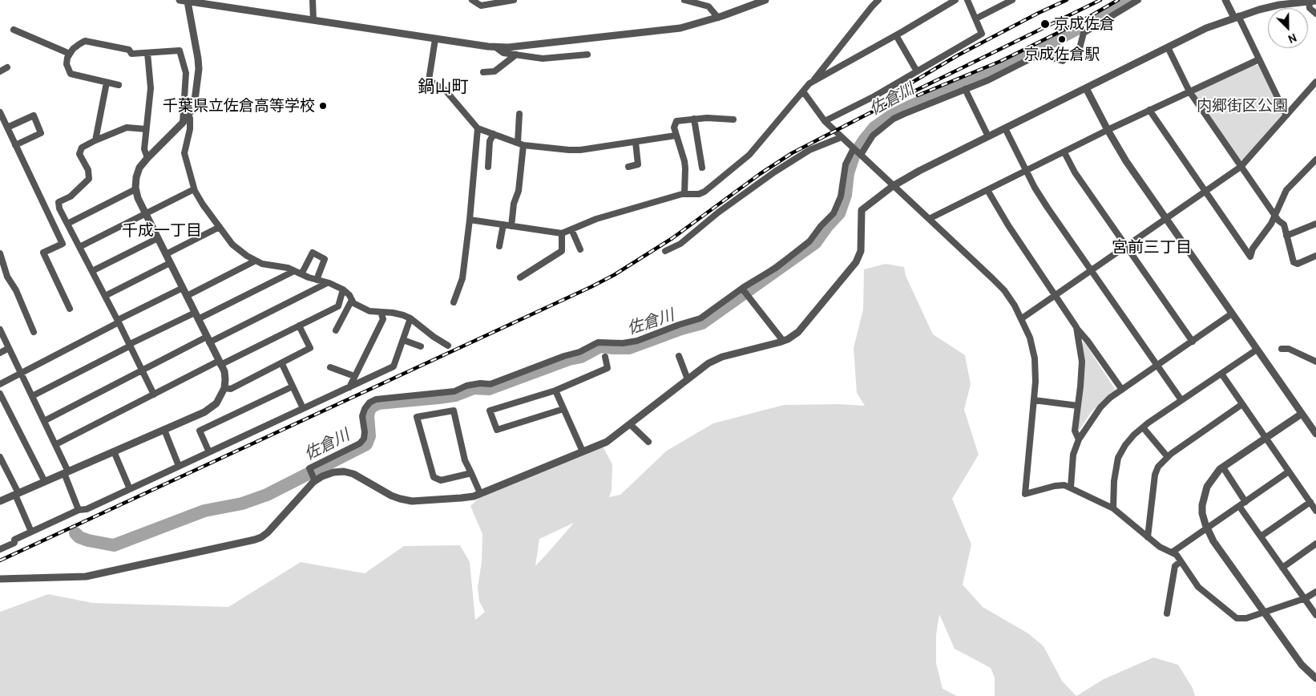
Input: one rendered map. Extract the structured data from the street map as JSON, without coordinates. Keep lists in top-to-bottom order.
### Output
{
  "districts": ["鍋山町", "千成一丁目", "宮前三丁目"],
  "water": ["佐倉川"],
  "parks": ["内郷街区公園"],
  "places": ["京成佐倉", "京成佐倉駅", "千葉県立佐倉高等学校"],
  "north": "bottom right"
}
